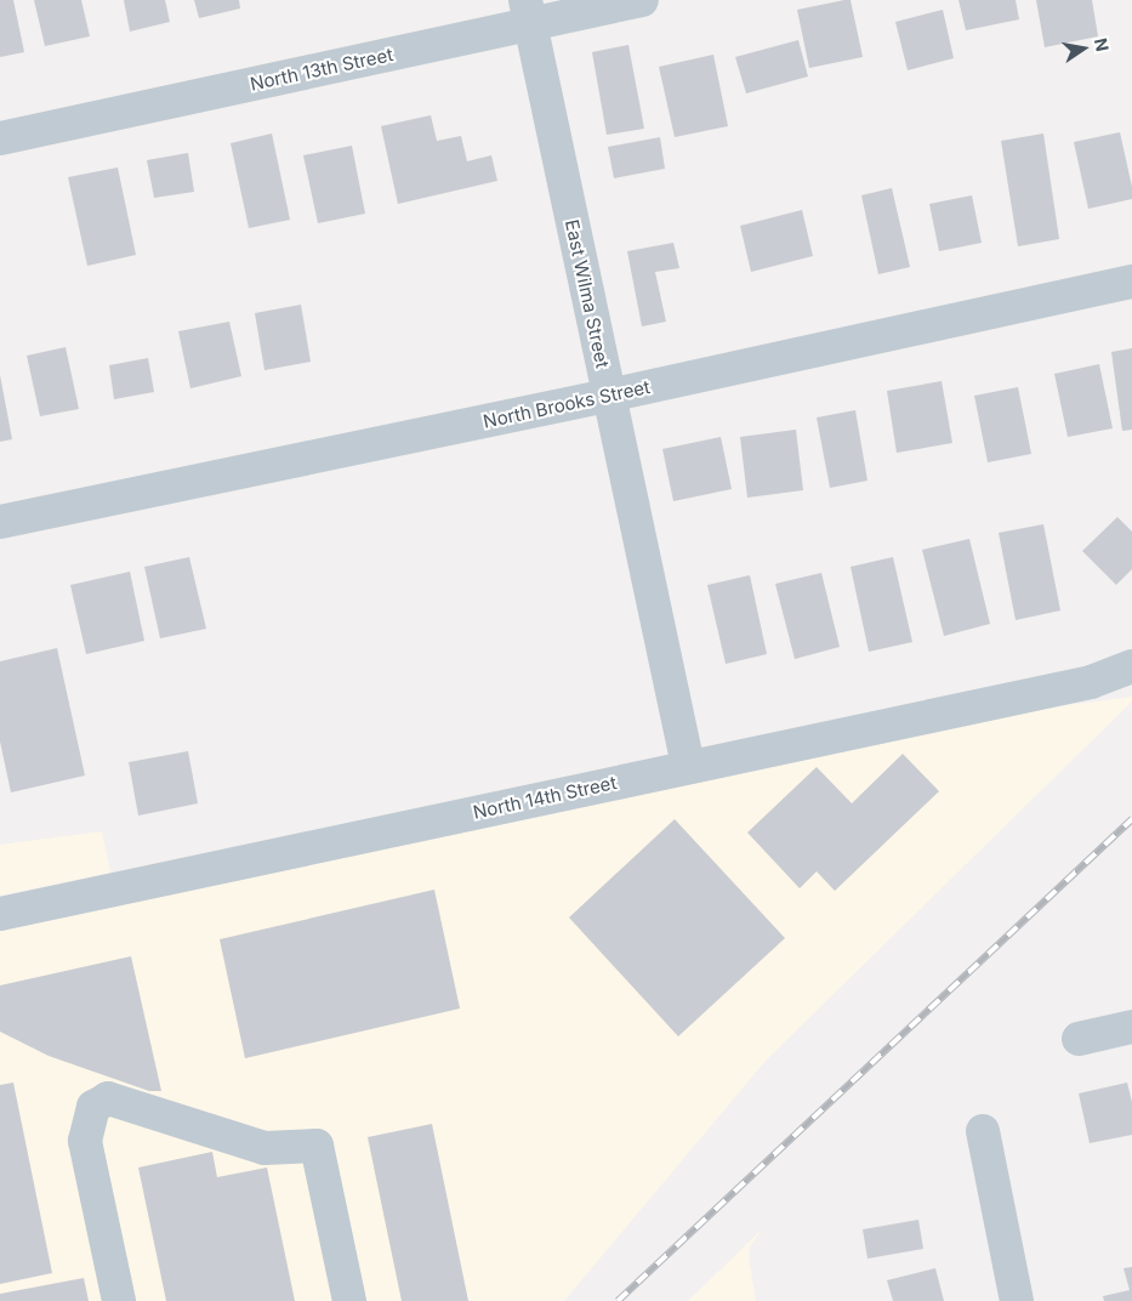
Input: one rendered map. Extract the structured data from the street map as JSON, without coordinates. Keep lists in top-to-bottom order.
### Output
{
  "streets": {
    "street": [
      "North 13th Street",
      "East Wilma Street",
      "North Brooks Street",
      "North 14th Street"
    ]
  },
  "crossings": [
    ["North 13th Street", "East Wilma Street"],
    ["East Wilma Street", "North Brooks Street"],
    ["East Wilma Street", "North 14th Street"]
  ],
  "north": "right"
}
